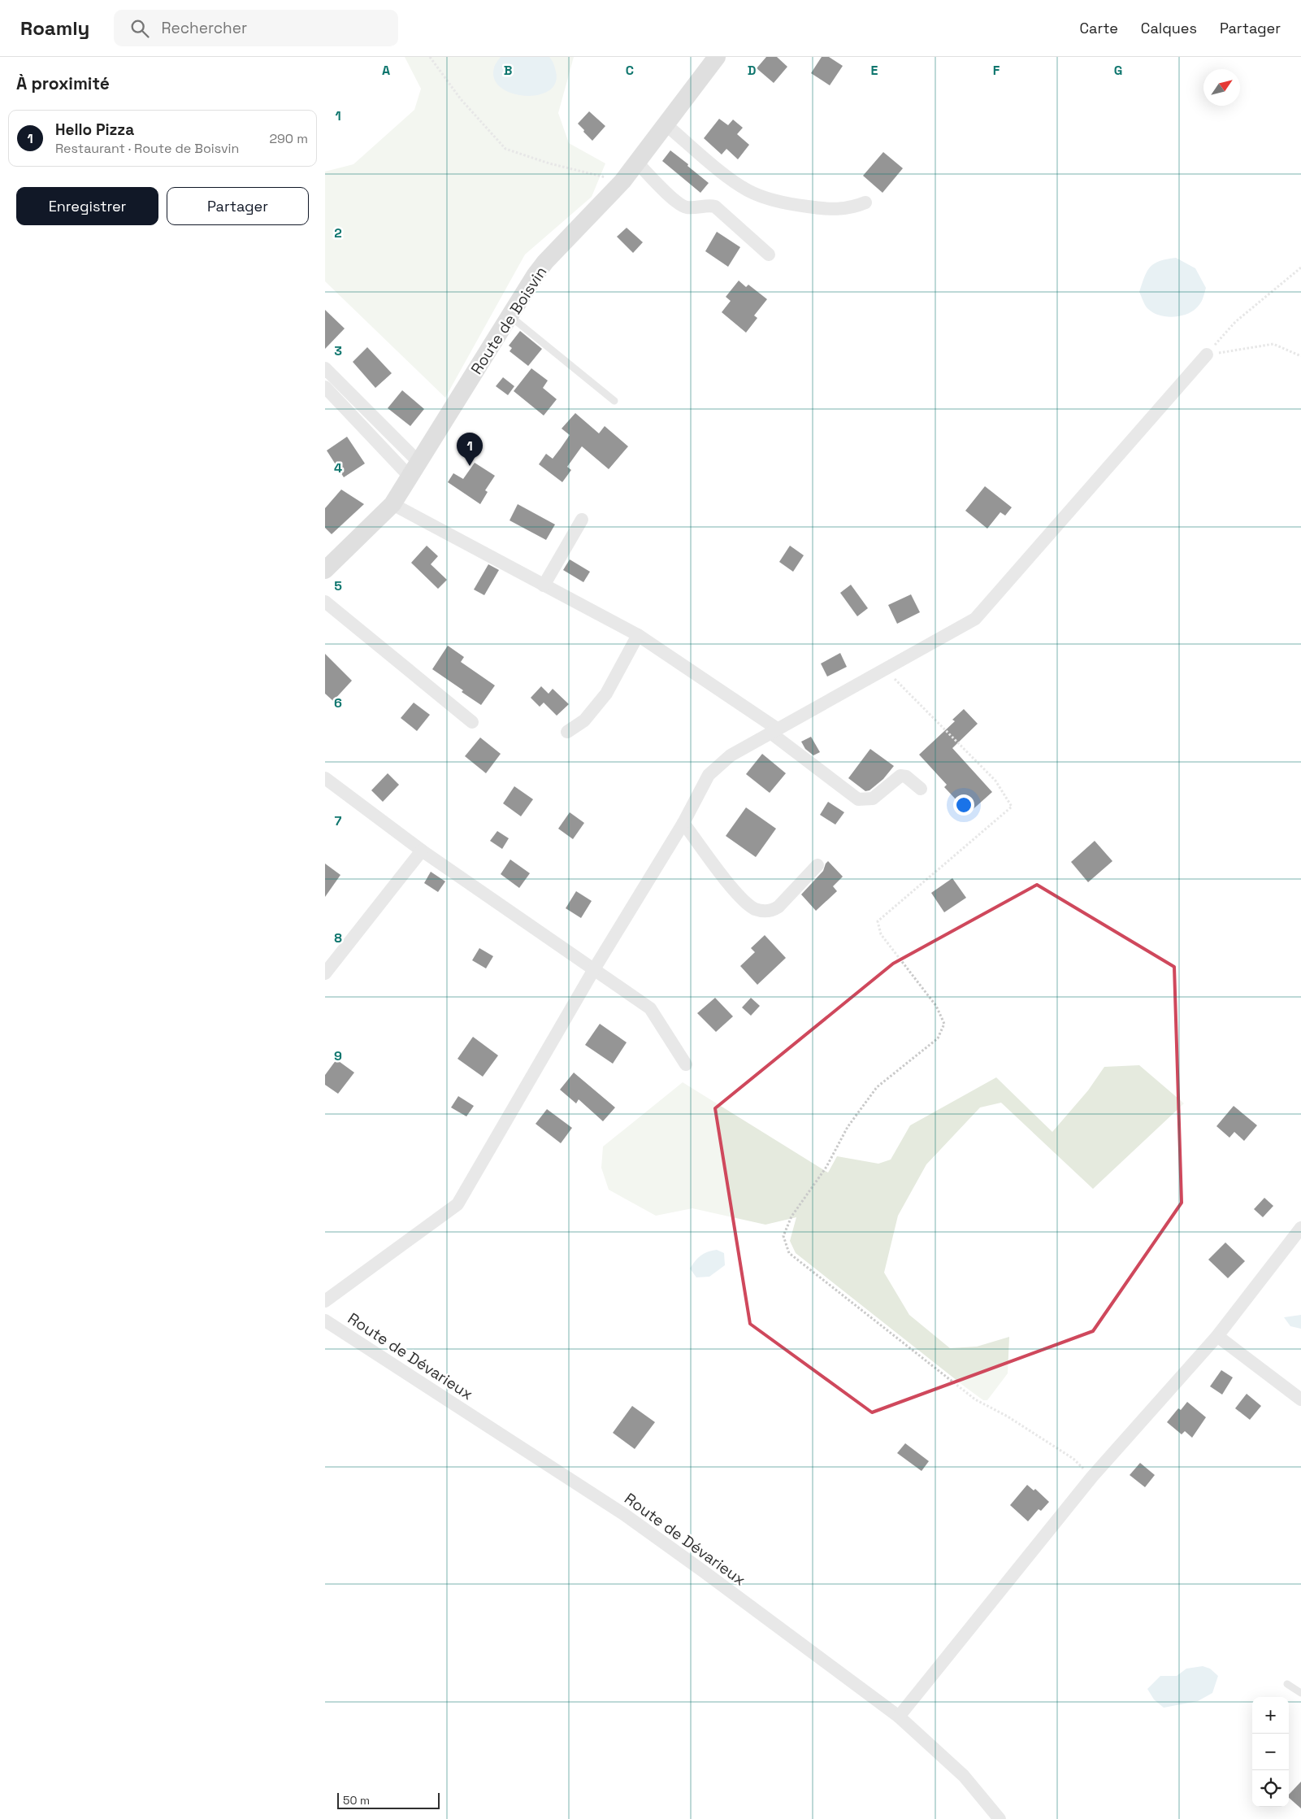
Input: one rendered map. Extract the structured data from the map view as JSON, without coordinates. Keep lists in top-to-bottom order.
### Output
{
  "streets": {
    "main road": ["Route de Boisvin"],
    "street": ["Route de Dévarieux"]
  },
  "scale_bar": "50 m",
  "north": "top right",
  "page": {
    "header": "Roamly",
    "search": "Rechercher",
    "nav": ["Carte", "Calques", "Partager"],
    "heading": "À proximité",
    "list": [
      {
        "mark": "1",
        "name": "Hello Pizza",
        "note": "Restaurant · Route de Boisvin",
        "value": "290 m"
      }
    ],
    "buttons": ["Enregistrer", "Partager"],
    "pins": "1",
    "map_buttons": ["+", "−"],
    "scale": "50 m"
  },
  "grid": {
    "columns": [
      "A",
      "B",
      "C",
      "D",
      "E",
      "F",
      "G"
    ],
    "rows": [
      "1",
      "2",
      "3",
      "4",
      "5",
      "6",
      "7",
      "8",
      "9"
    ]
  }
}
